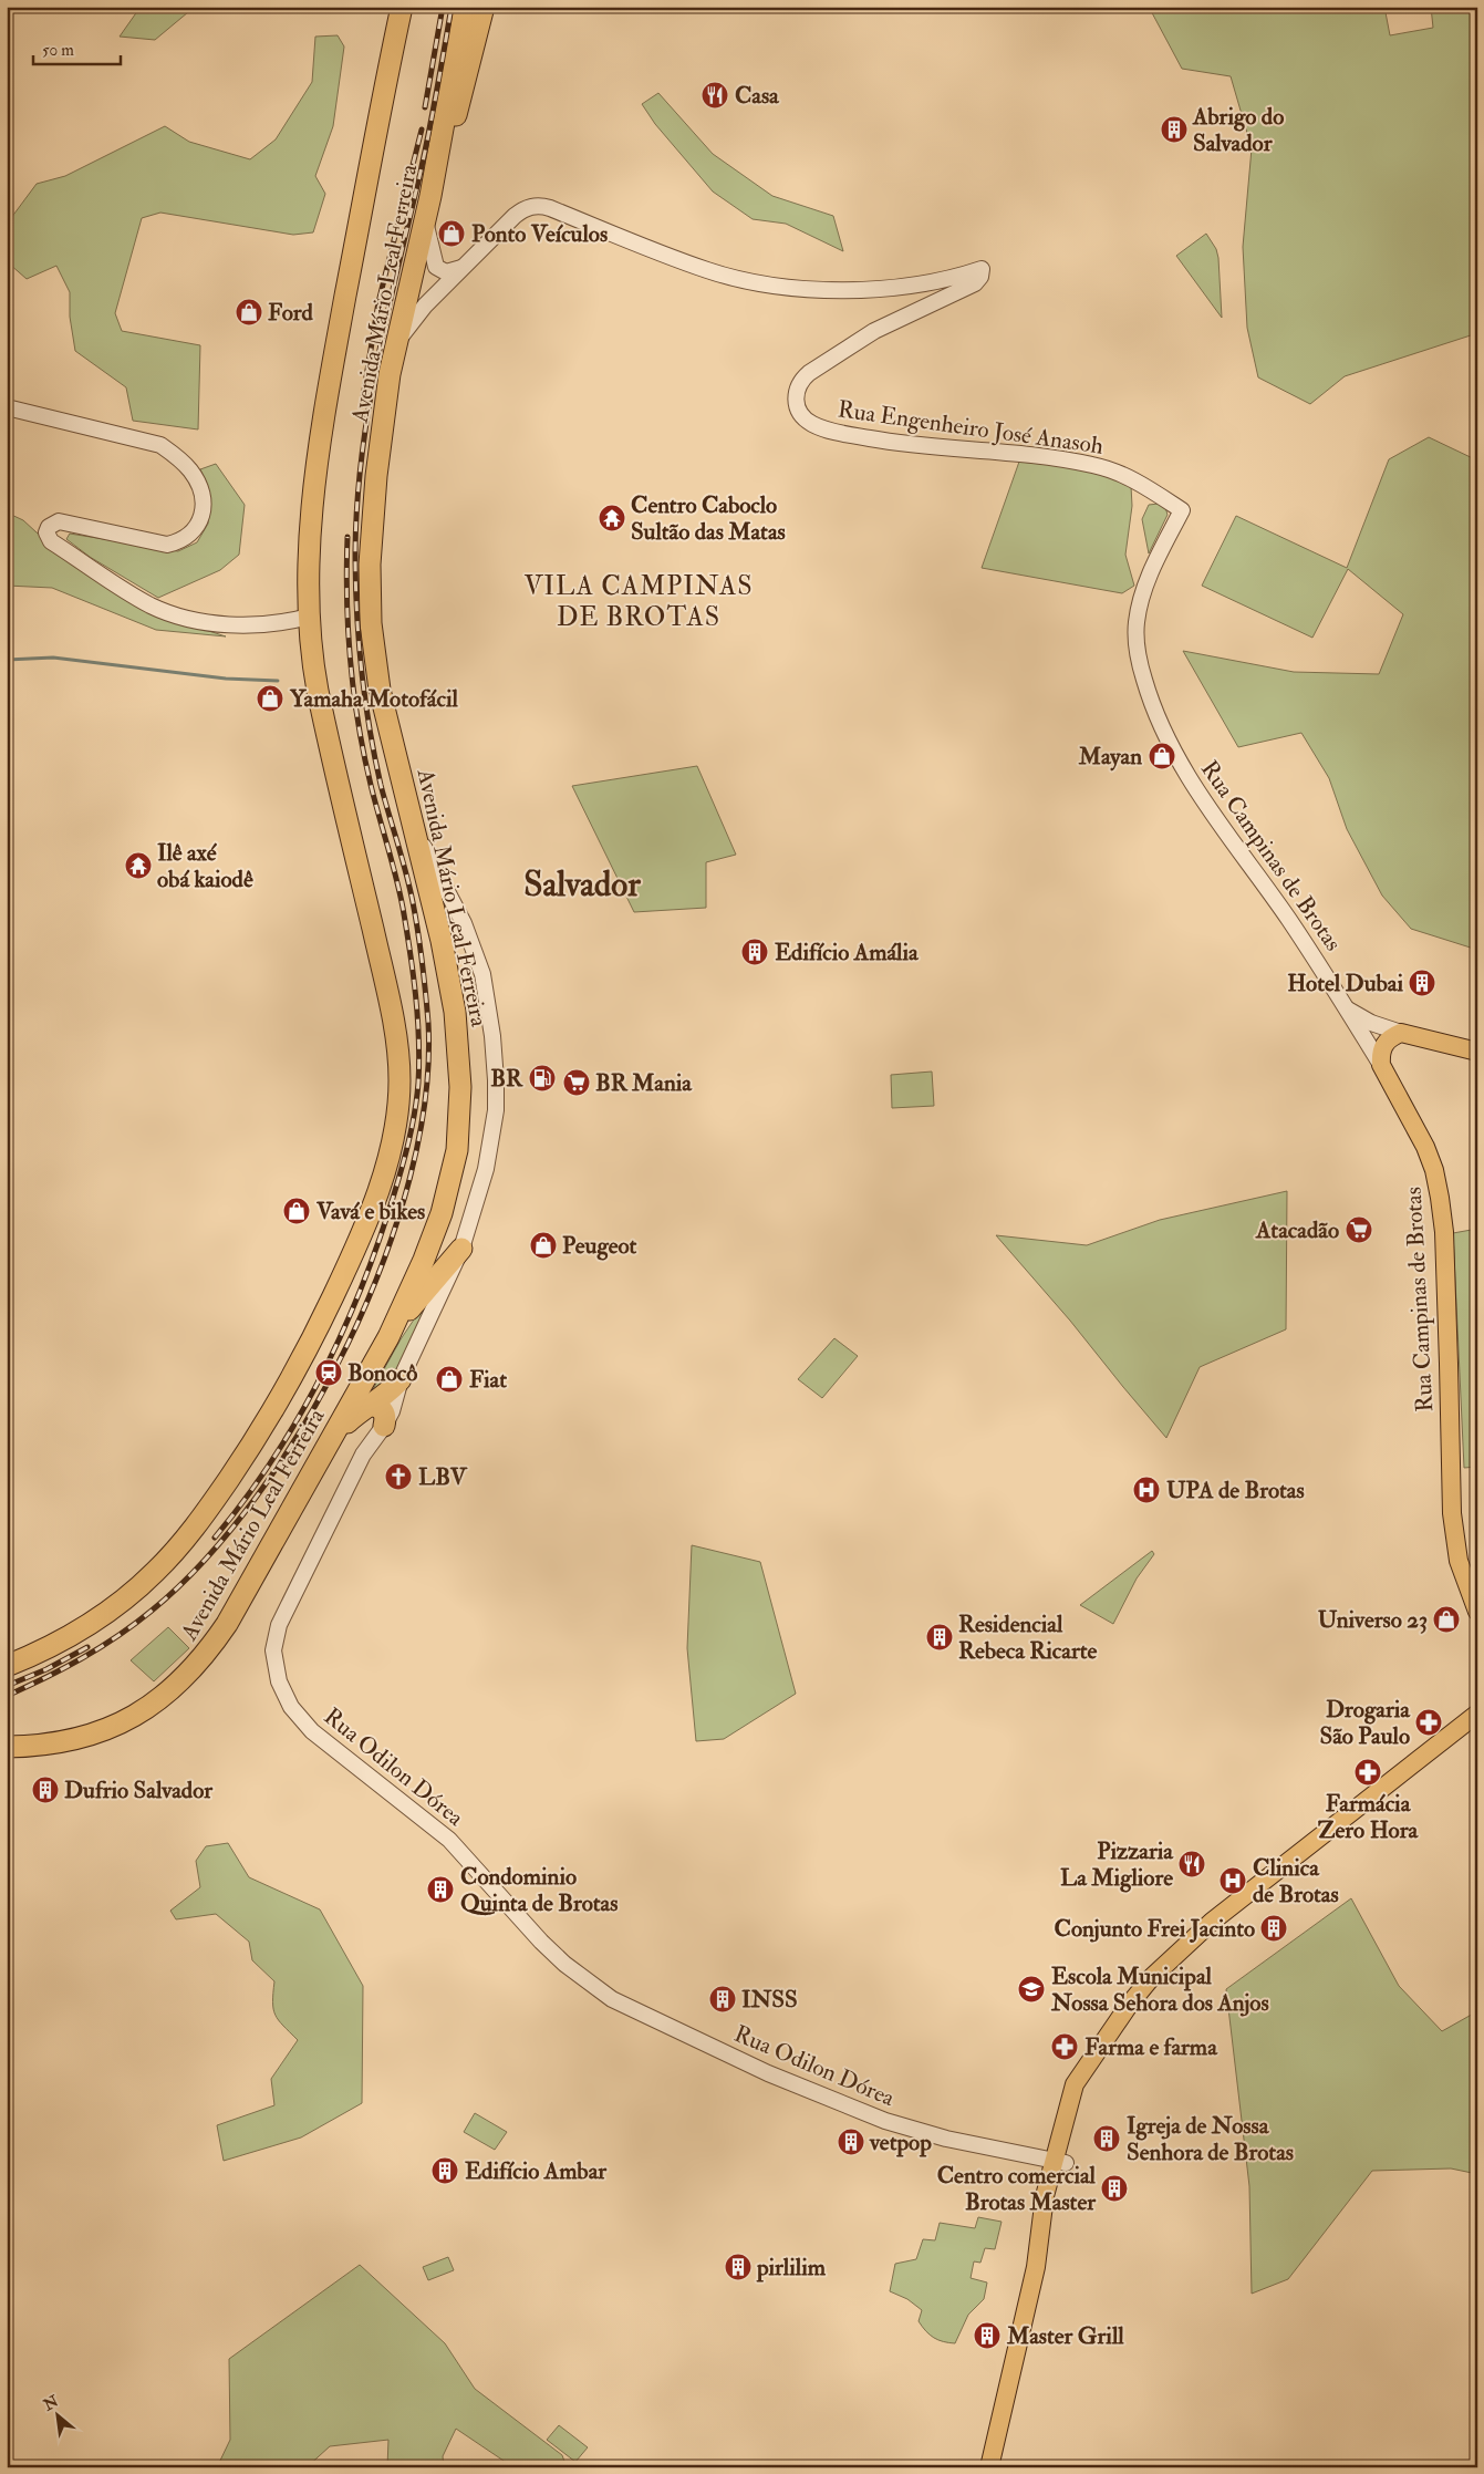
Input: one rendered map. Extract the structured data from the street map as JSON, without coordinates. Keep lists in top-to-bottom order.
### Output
{
  "streets": {
    "highway": ["Avenida Mário Leal Ferreira"],
    "main road": ["Rua Campinas de Brotas"],
    "street": ["Rua Engenheiro José Anasoh", "Rua Odilon Dórea"]
  },
  "crossings": [
    ["Avenida Mário Leal Ferreira", "Rua Odilon Dórea"],
    ["Rua Engenheiro José Anasoh", "Rua Campinas de Brotas"]
  ],
  "districts": ["VILA CAMPINAS DE BROTAS", "Salvador"],
  "places": {
    "restaurant": ["Casa", "Pizzaria La Migliore"],
    "building": [
      "Abrigo do Salvador",
      "Edifício Amália",
      "Hotel Dubai",
      "Residencial Rebeca Ricarte",
      "Dufrio Salvador",
      "Condominio Quinta de Brotas",
      "Conjunto Frei Jacinto",
      "INSS",
      "Igreja de Nossa Senhora de Brotas",
      "vetpop",
      "Edifício Ambar",
      "Centro comercial Brotas Master",
      "pirlilim",
      "Master Grill"
    ],
    "shop": [
      "Ponto Veículos",
      "Ford",
      "Yamaha Motofácil",
      "Mayan",
      "Vavá e bikes",
      "Peugeot",
      "Fiat",
      "Universo 23"
    ],
    "temple": ["Centro Caboclo Sultão das Matas", "Ilê axé obá kaiodê"],
    "fuel station": ["BR"],
    "supermarket": ["BR Mania", "Atacadão"],
    "station": ["Bonocô"],
    "church": ["LBV"],
    "hospital": ["UPA de Brotas", "Clinica de Brotas"],
    "pharmacy": ["Drogaria São Paulo", "Farmácia Zero Hora", "Farma e farma"],
    "school or university": ["Escola Municipal Nossa Sehora dos Anjos"]
  },
  "scale_bar": "50 m",
  "north": "top left"
}
